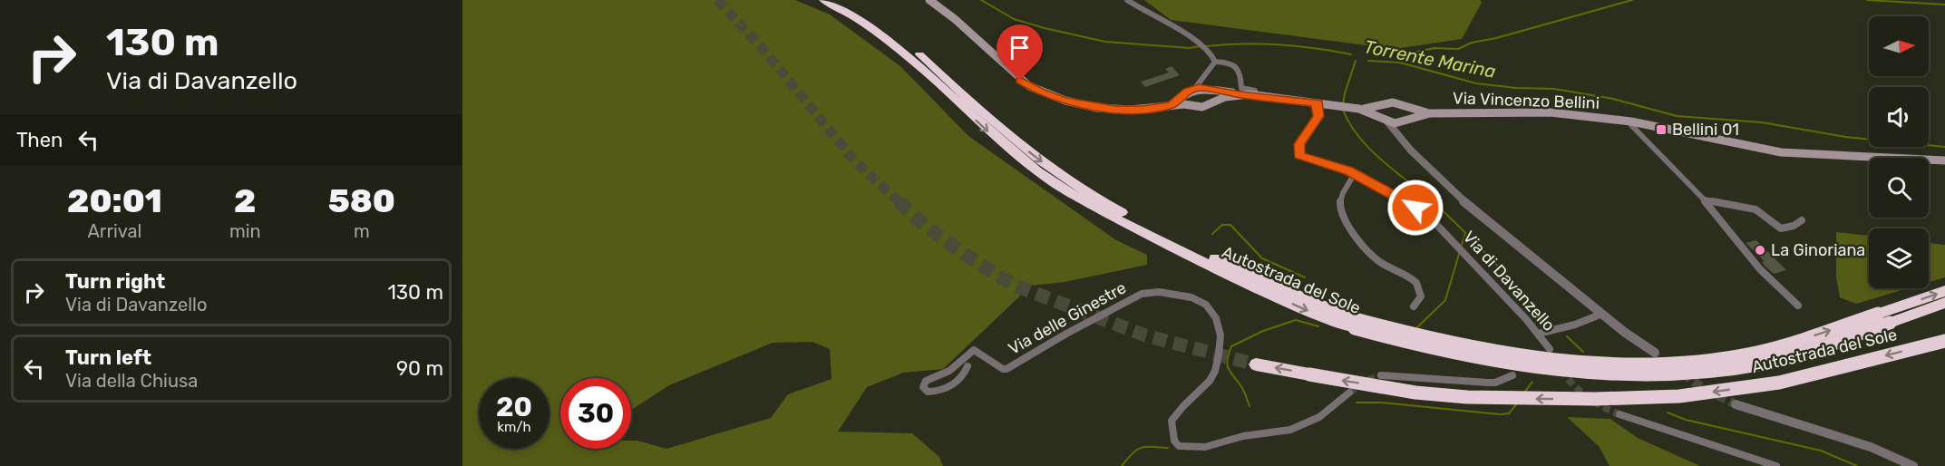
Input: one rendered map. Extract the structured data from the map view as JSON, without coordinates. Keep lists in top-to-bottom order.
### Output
{
  "streets": {
    "highway": ["Autostrada del Sole"],
    "main road": ["Via Vincenzo Bellini"],
    "street": ["Via di Davanzello", "Via delle Ginestre"]
  },
  "water": ["Torrente Marina"],
  "places": {
    "transit": ["Bellini 01"],
    "other": ["La Ginoriana"]
  },
  "north": "right",
  "page": {
    "turn": ["130 m", "Via di Davanzello"],
    "then": "Then",
    "eta": [
      "20:01",
      "Arrival",
      "2",
      "min",
      "580",
      "m"
    ],
    "list": [
      {
        "name": "Turn right",
        "note": "Via di Davanzello",
        "value": "130 m"
      },
      {
        "name": "Turn left",
        "note": "Via della Chiusa",
        "value": "90 m"
      }
    ],
    "speed": "20 km/h",
    "limit": "30"
  }
}
